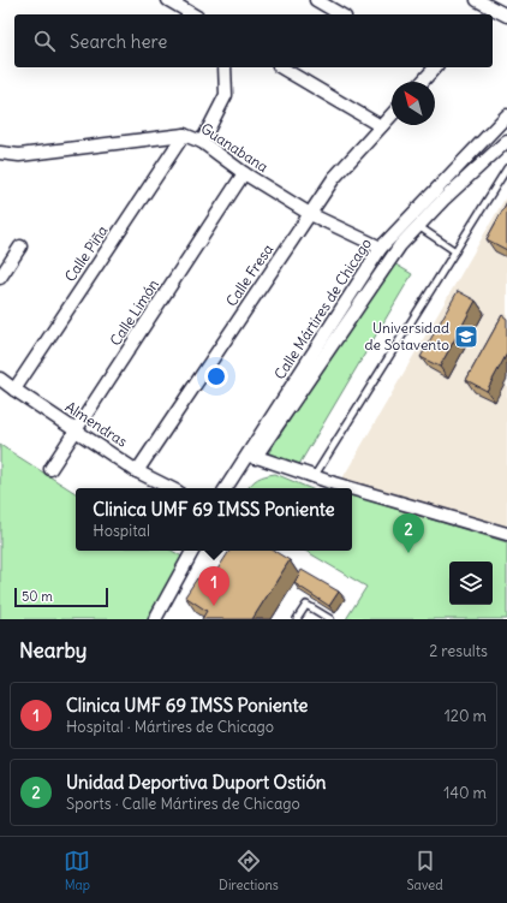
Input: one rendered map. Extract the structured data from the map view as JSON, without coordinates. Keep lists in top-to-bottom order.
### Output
{
  "streets": {
    "street": [
      "Guanabana",
      "Calle Piña",
      "Calle Fresa",
      "Calle Mártires de Chicago",
      "Calle Limón",
      "Almendras"
    ]
  },
  "crossings": [
    ["Guanabana", "Calle Piña"],
    ["Guanabana", "Calle Fresa"],
    ["Guanabana", "Calle Mártires de Chicago"],
    ["Guanabana", "Calle Limón"],
    ["Calle Piña", "Almendras"],
    ["Calle Fresa", "Almendras"],
    ["Calle Limón", "Almendras"]
  ],
  "places": {
    "school or university": ["Universidad de Sotavento"]
  },
  "scale_bar": "50 m",
  "north": "top left",
  "page": {
    "search": "Search here",
    "popup": ["Clinica UMF 69 IMSS Poniente", "Hospital"],
    "pins": ["2", "1"],
    "scale": "50 m",
    "heading": ["Nearby", "2 results"],
    "list": [
      {
        "mark": "1",
        "name": "Clinica UMF 69 IMSS Poniente",
        "note": "Hospital · Mártires de Chicago",
        "value": "120 m"
      },
      {
        "mark": "2",
        "name": "Unidad Deportiva Duport Ostión",
        "note": "Sports · Calle Mártires de Chicago",
        "value": "140 m"
      }
    ],
    "nav": ["Map", "Directions", "Saved"]
  }
}
